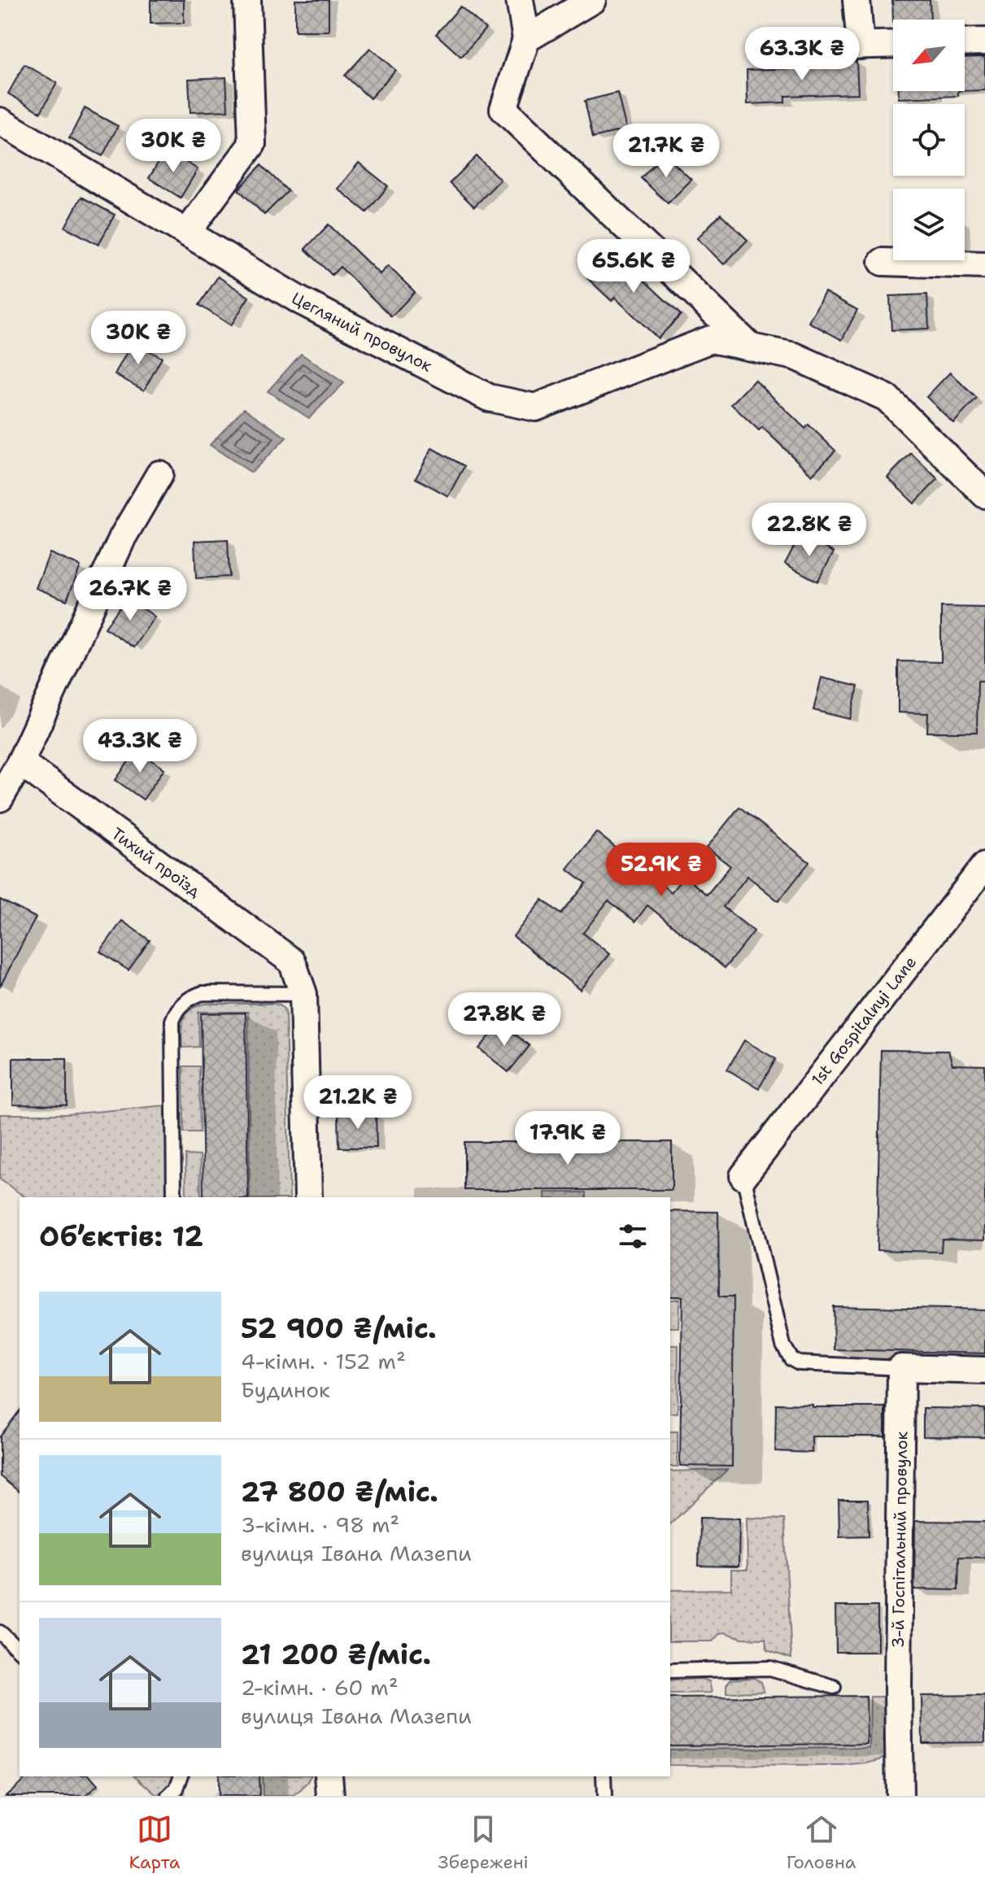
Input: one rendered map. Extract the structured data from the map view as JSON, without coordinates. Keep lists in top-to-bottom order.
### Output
{
  "streets": {
    "street": [
      "Цегляний провулок",
      "Тихий проїзд",
      "1st Gospitalnyi Lane",
      "3-й Госпітальний провулок"
    ]
  },
  "north": "bottom left",
  "page": {
    "price": [
      "63.3K ₴",
      "30K ₴",
      "21.7K ₴",
      "65.6K ₴",
      "30K ₴",
      "22.8K ₴",
      "26.7K ₴",
      "43.3K ₴",
      "52.9K ₴",
      "27.8K ₴",
      "21.2K ₴",
      "17.9K ₴"
    ],
    "heading": "Об’єктів: 12",
    "list": [
      {
        "name": "52 900 ₴/міс.",
        "note": "4-кімн. · 152 m² · Будинок"
      },
      {
        "name": "27 800 ₴/міс.",
        "note": "3-кімн. · 98 m² · вулиця Івана Мазепи"
      },
      {
        "name": "21 200 ₴/міс.",
        "note": "2-кімн. · 60 m² · вулиця Івана Мазепи"
      }
    ],
    "tabs": ["Карта", "Збережені", "Головна"]
  }
}
